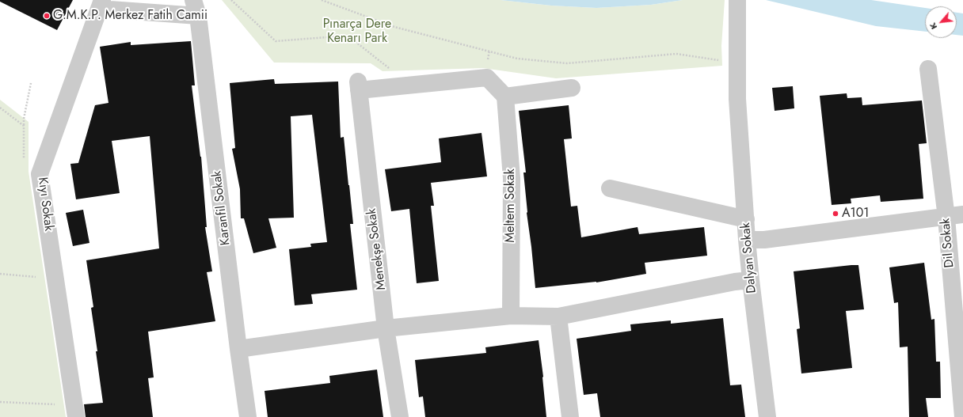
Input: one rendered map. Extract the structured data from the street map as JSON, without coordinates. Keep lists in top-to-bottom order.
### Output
{
  "streets": {
    "street": [
      "Kıyı Sokak",
      "Meltem Sokak",
      "Karanfil Sokak",
      "Dil Sokak",
      "Menekşe Sokak",
      "Dalyan Sokak"
    ]
  },
  "crossings": [
    ["Meltem Sokak", "Menekşe Sokak"]
  ],
  "parks": ["Pınarça Dere Kenarı Park"],
  "places": ["G.M.K.P. Merkez Fatih Camii", "A101"],
  "north": "bottom left"
}
